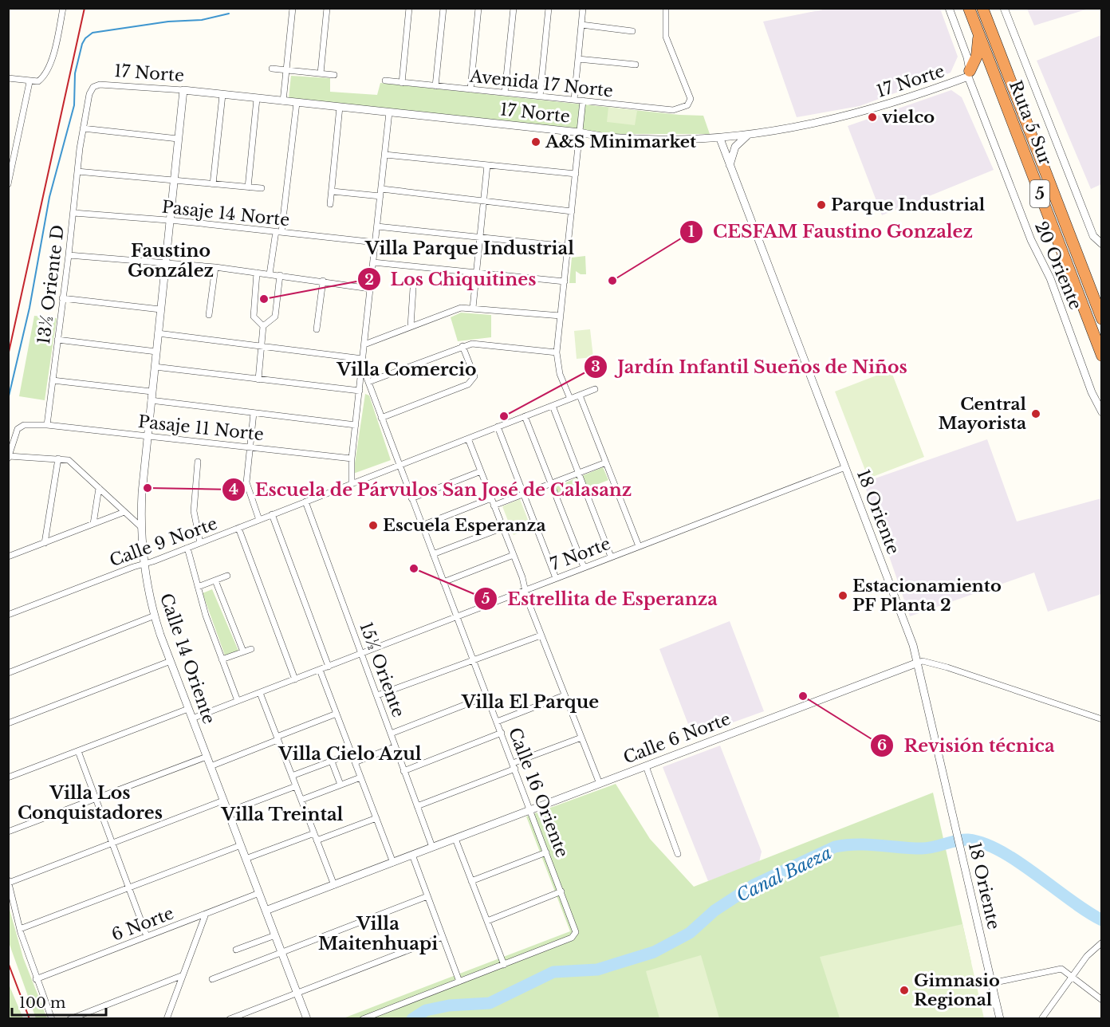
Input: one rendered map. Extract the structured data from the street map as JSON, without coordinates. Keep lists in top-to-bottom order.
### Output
{
  "streets": {
    "highway": ["Ruta 5 Sur", "5"],
    "street": [
      "17 Norte",
      "Avenida 17 Norte",
      "Pasaje 14 Norte",
      "20 Oriente",
      "13½ Oriente D",
      "Pasaje 11 Norte",
      "18 Oriente",
      "Calle 9 Norte",
      "7 Norte",
      "Calle 14 Oriente",
      "15½ Oriente",
      "Calle 6 Norte",
      "Calle 16 Oriente",
      "6 Norte"
    ]
  },
  "crossings": [
    ["17 Norte", "20 Oriente"],
    ["17 Norte", "13½ Oriente D"],
    ["17 Norte", "18 Oriente"],
    ["17 Norte", "Calle 14 Oriente"],
    ["17 Norte", "Calle 16 Oriente"],
    ["Pasaje 14 Norte", "13½ Oriente D"],
    ["Pasaje 14 Norte", "Calle 14 Oriente"],
    ["Pasaje 14 Norte", "Calle 16 Oriente"],
    ["13½ Oriente D", "Pasaje 11 Norte"],
    ["Pasaje 11 Norte", "Calle 14 Oriente"],
    ["Pasaje 11 Norte", "Calle 16 Oriente"],
    ["18 Oriente", "7 Norte"],
    ["18 Oriente", "Calle 6 Norte"],
    ["Calle 9 Norte", "Calle 14 Oriente"],
    ["Calle 9 Norte", "15½ Oriente"],
    ["Calle 9 Norte", "Calle 16 Oriente"],
    ["7 Norte", "Calle 14 Oriente"],
    ["7 Norte", "15½ Oriente"],
    ["7 Norte", "Calle 16 Oriente"],
    ["Calle 14 Oriente", "Calle 6 Norte"],
    ["Calle 14 Oriente", "6 Norte"],
    ["15½ Oriente", "Calle 6 Norte"],
    ["Calle 6 Norte", "Calle 16 Oriente"]
  ],
  "districts": [
    "Villa Parque Industrial",
    "Faustino González",
    "Villa Comercio",
    "Villa El Parque",
    "Villa Cielo Azul",
    "Villa Los Conquistadores",
    "Villa Treintal",
    "Villa Maitenhuapi"
  ],
  "water": ["Canal Baeza"],
  "places": [
    "vielco",
    "A&S Minimarket",
    "Parque Industrial",
    "CESFAM Faustino Gonzalez",
    "Los Chiquitines",
    "Central Mayorista",
    "Jardín Infantil Sueños de Niños",
    "Escuela de Párvulos San José de Calasanz",
    "Escuela Esperanza",
    "Estrellita de Esperanza",
    "Estacionamiento PF Planta 2",
    "Revisión técnica",
    "Gimnasio Regional"
  ],
  "scale_bar": "100 m"
}
